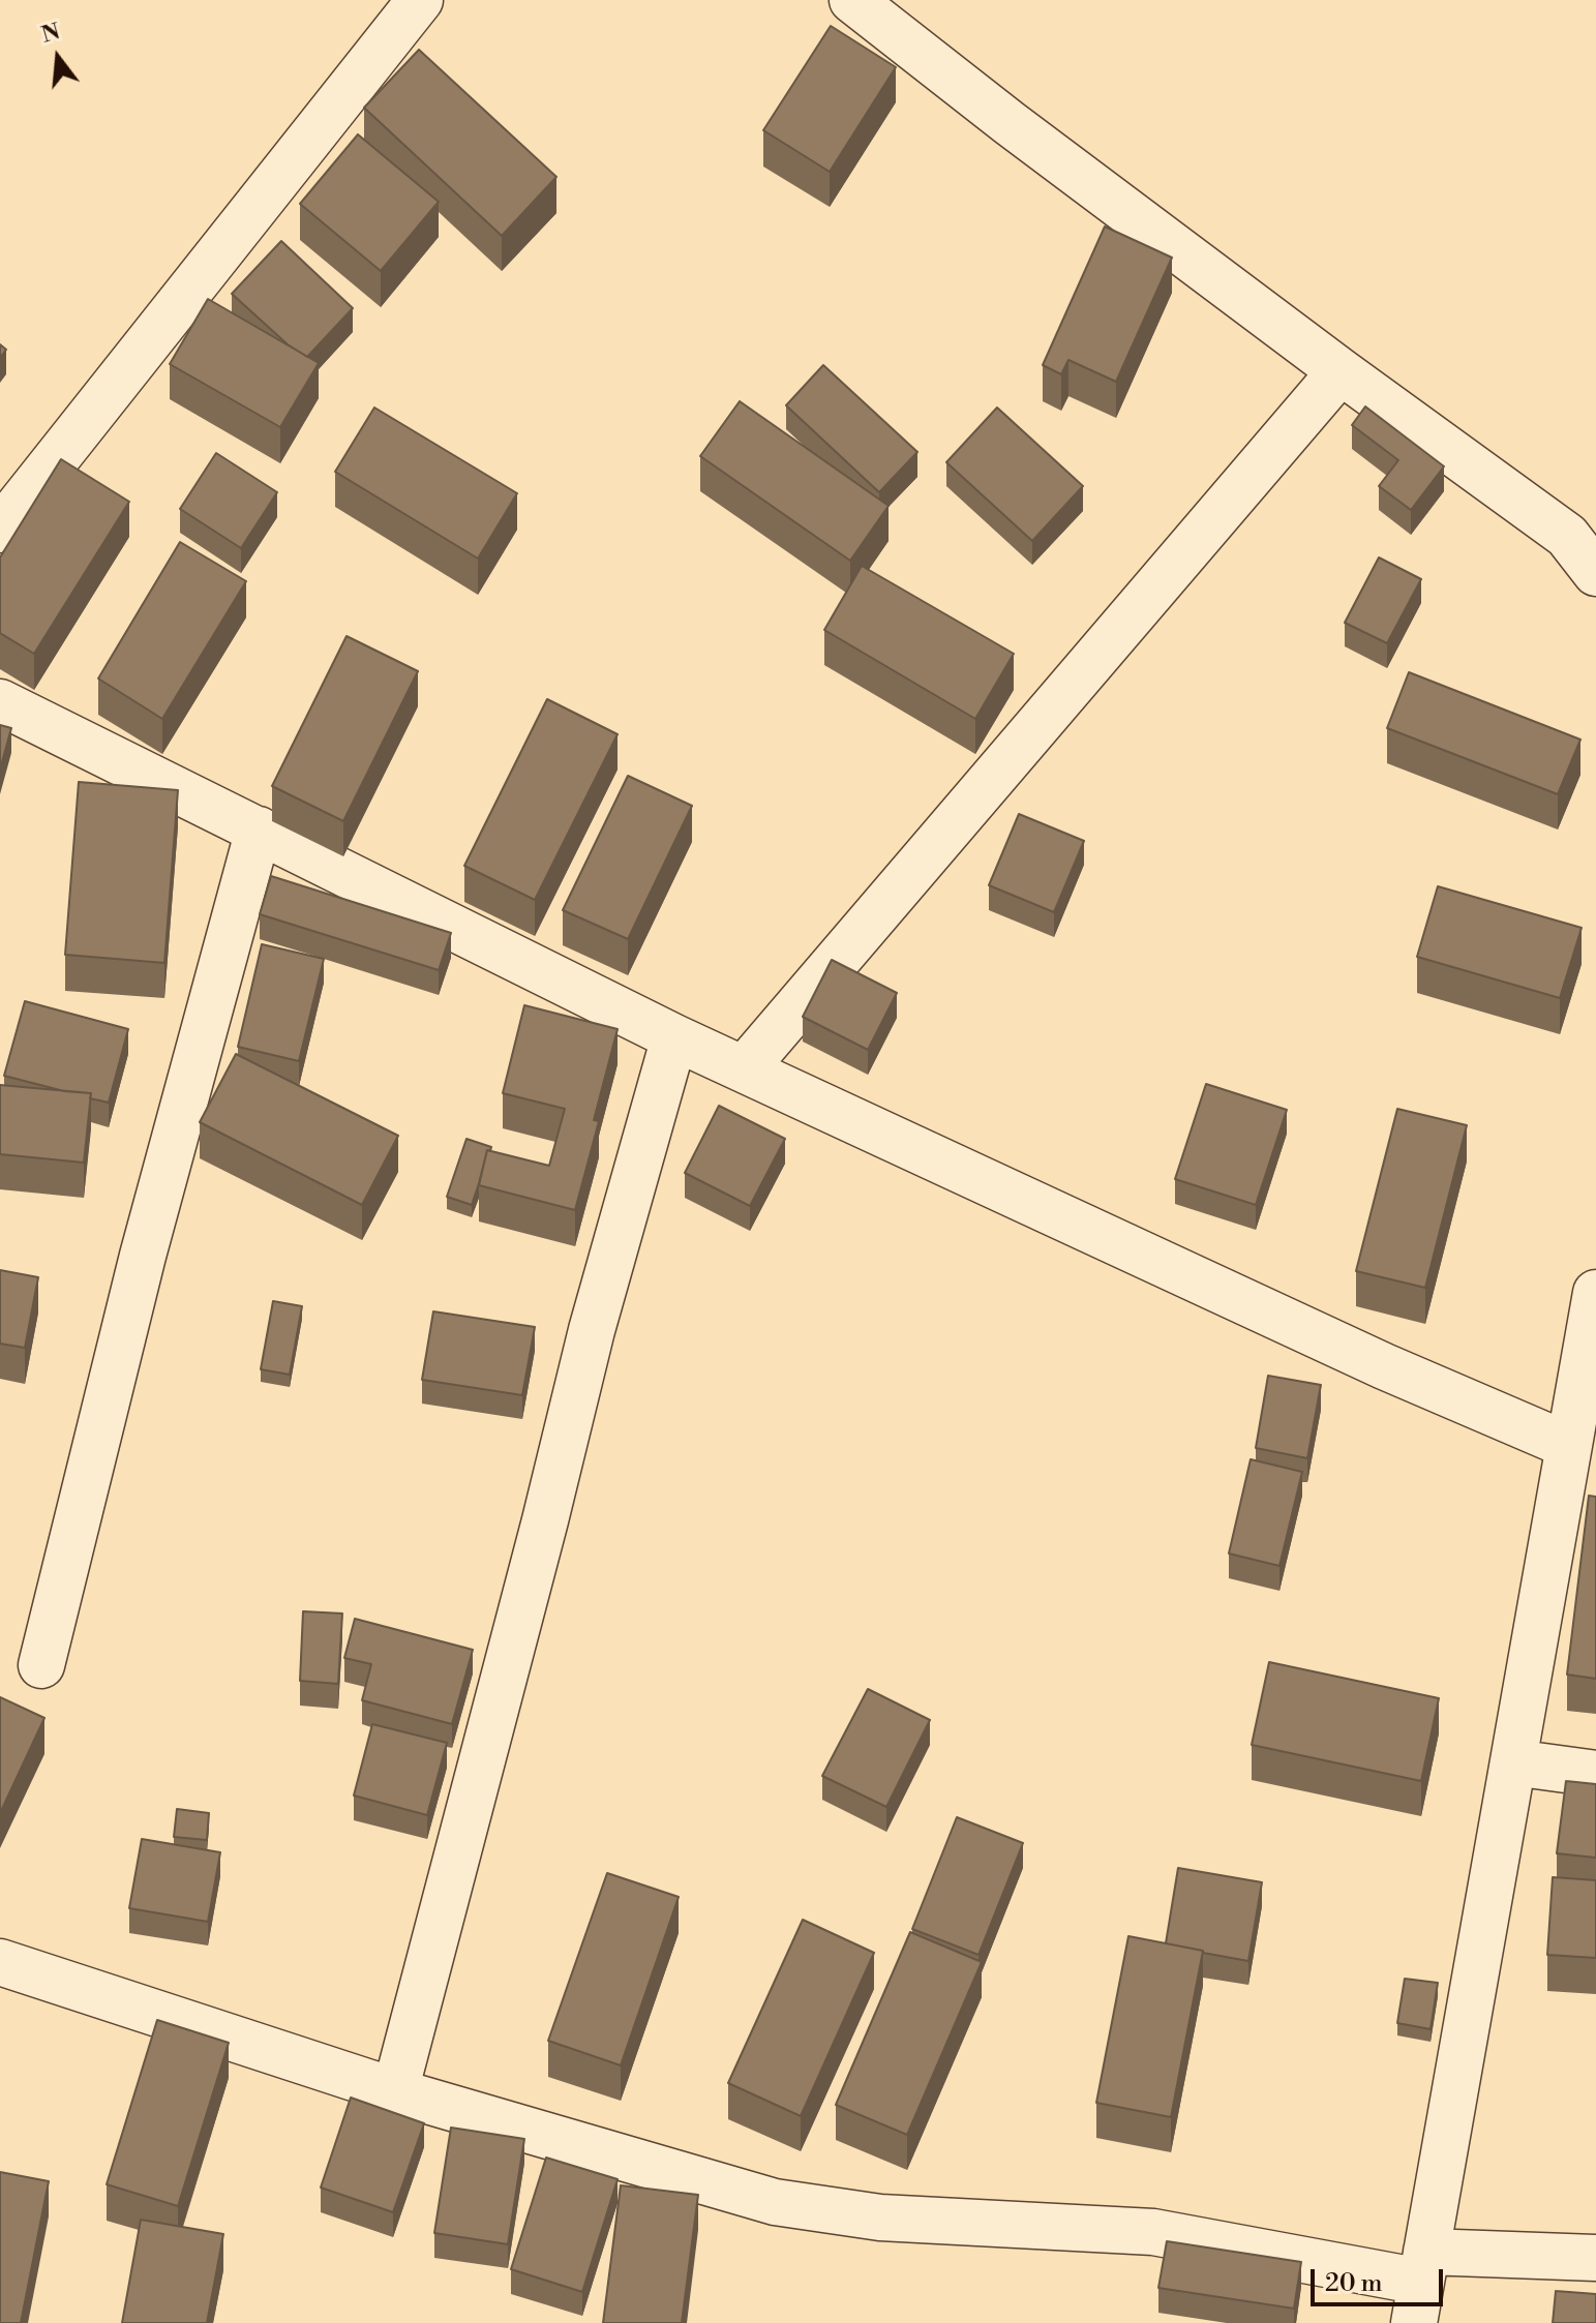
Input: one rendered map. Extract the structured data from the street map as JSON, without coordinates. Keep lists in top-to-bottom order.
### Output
{
  "scale_bar": "20 m",
  "north": "top"
}
